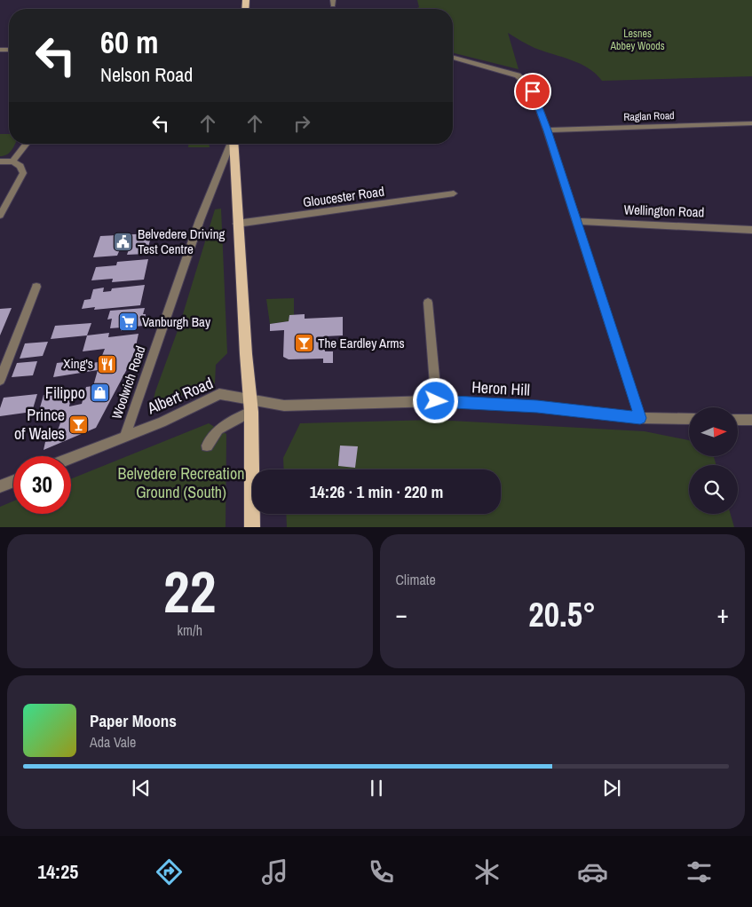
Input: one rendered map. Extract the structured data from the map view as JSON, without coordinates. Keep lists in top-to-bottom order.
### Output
{
  "streets": {
    "main road": ["Woolwich Road"],
    "street": [
      "Raglan Road",
      "Gloucester Road",
      "Wellington Road",
      "Heron Hill",
      "Albert Road"
    ]
  },
  "crossings": [
    ["Gloucester Road", "Woolwich Road"],
    ["Woolwich Road", "Heron Hill"],
    ["Woolwich Road", "Albert Road"],
    ["Heron Hill", "Albert Road"]
  ],
  "parks": ["Lesnes Abbey Woods", "Belvedere Recreation Ground (South)"],
  "places": {
    "public building": ["Belvedere Driving Test Centre"],
    "supermarket": ["Vanburgh Bay"],
    "bar": ["The Eardley Arms", "Prince of Wales"],
    "restaurant": ["Xing's"],
    "shop": ["Filippo"]
  },
  "north": "right",
  "page": {
    "turn": ["60 m", "Nelson Road"],
    "limit": "30",
    "trip": "14:26 · 1 min · 220 m",
    "tile": [
      ["22", "km/h"],
      "Climate"
    ],
    "heat": ["−", "20.5°", "+"],
    "song": ["Paper Moons", "Ada Vale"],
    "tabs": "14:25"
  }
}
